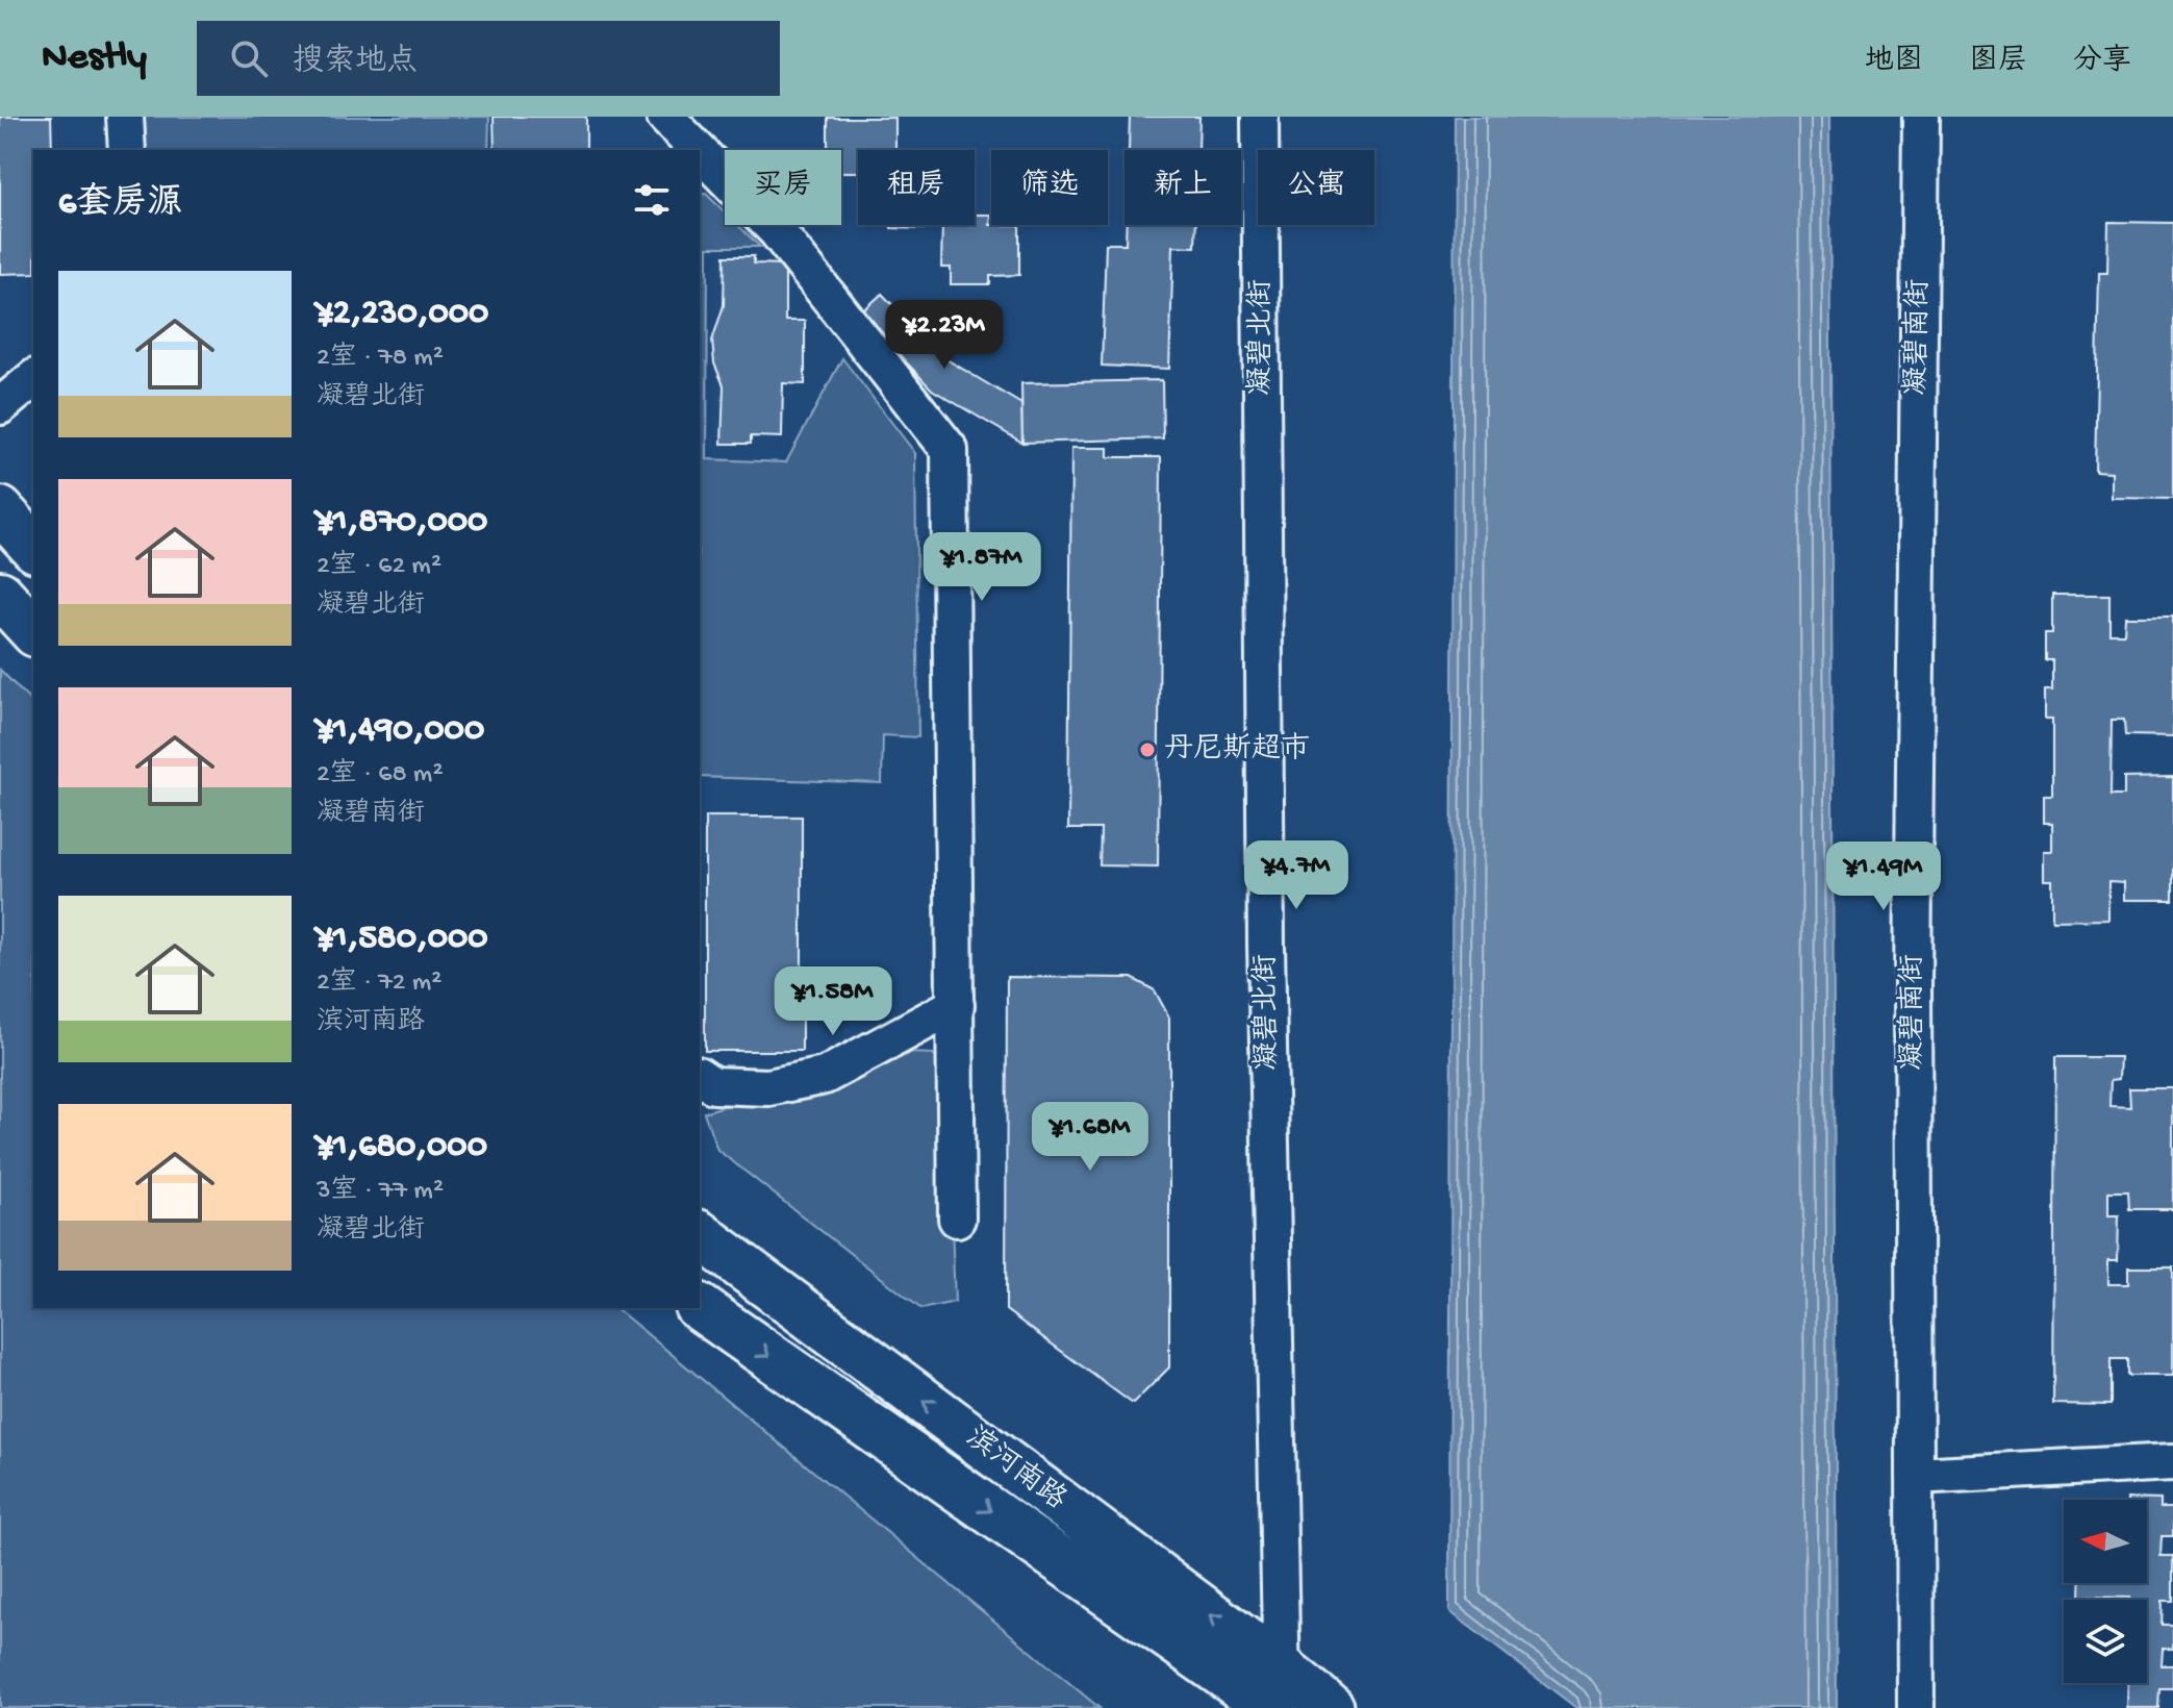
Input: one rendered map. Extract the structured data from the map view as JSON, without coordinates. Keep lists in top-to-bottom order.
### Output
{
  "streets": {
    "main road": ["滨河南路"],
    "street": ["凝碧北街", "凝碧南街"]
  },
  "crossings": [
    ["凝碧北街", "滨河南路"]
  ],
  "places": ["丹尼斯超市"],
  "north": "left",
  "page": {
    "header": "Nestly",
    "search": "搜索地点",
    "nav": ["地图", "图层", "分享"],
    "chip": [
      "买房",
      "租房",
      "筛选",
      "新上",
      "公寓"
    ],
    "heading": "6套房源",
    "list": [
      {
        "name": "¥2,230,000",
        "note": "2室 · 78 m² · 凝碧北街"
      },
      {
        "name": "¥1,870,000",
        "note": "2室 · 62 m² · 凝碧北街"
      },
      {
        "name": "¥1,490,000",
        "note": "2室 · 68 m² · 凝碧南街"
      },
      {
        "name": "¥1,580,000",
        "note": "2室 · 72 m² · 滨河南路"
      },
      {
        "name": "¥1,680,000",
        "note": "3室 · 77 m² · 凝碧北街"
      }
    ],
    "price": [
      "¥2.23M",
      "¥1.87M",
      "¥4.7M",
      "¥1.49M",
      "¥1.58M",
      "¥1.68M"
    ]
  }
}
